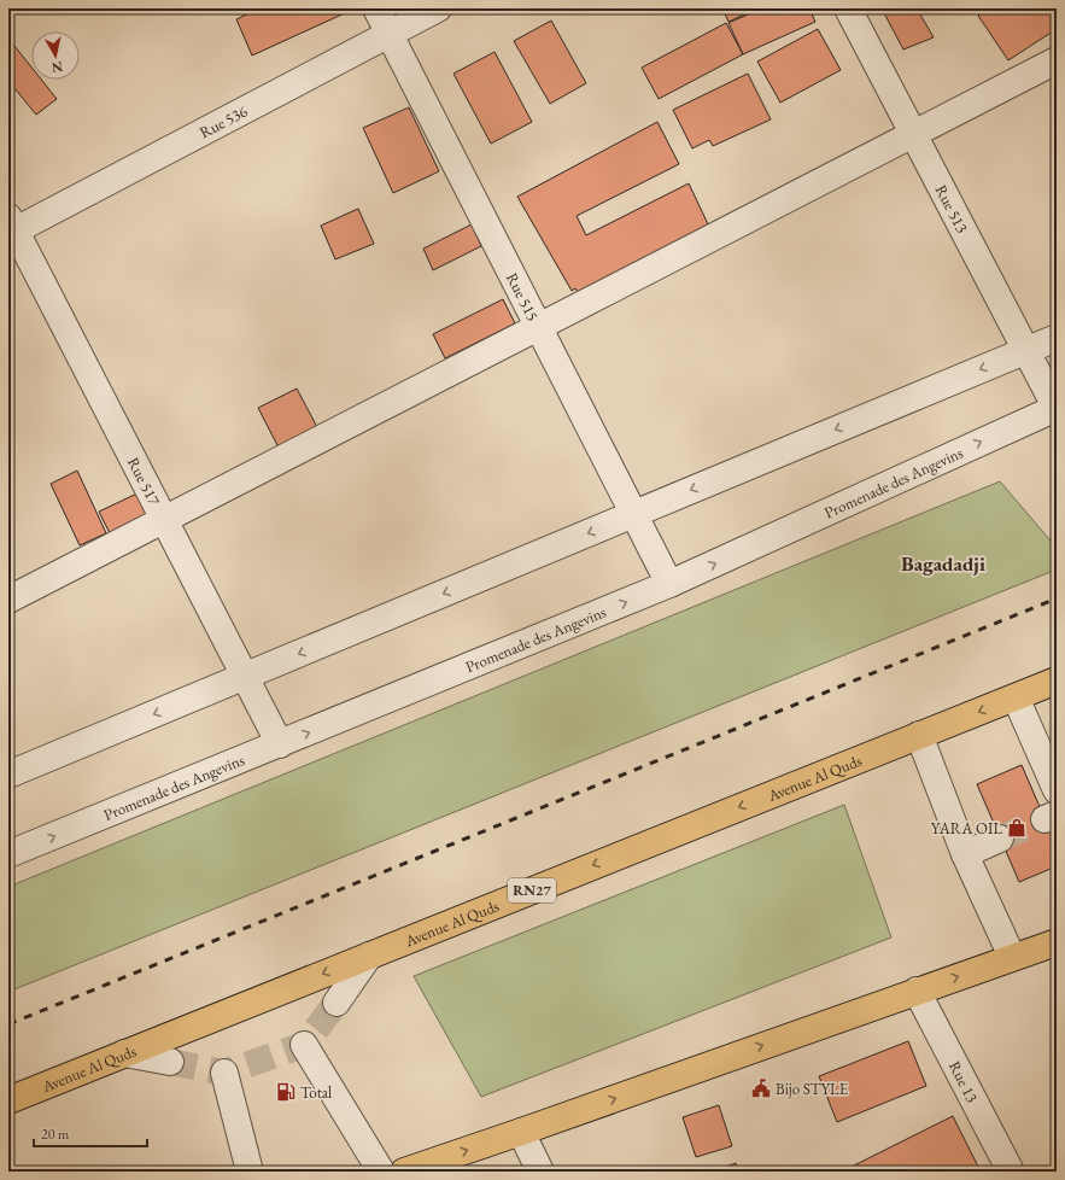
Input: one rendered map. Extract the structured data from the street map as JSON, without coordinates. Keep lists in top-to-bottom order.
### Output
{
  "streets": {
    "main road": ["Avenue Al Quds", "RN27"],
    "street": [
      "Rue 536",
      "Rue 513",
      "Rue 515",
      "Rue 517",
      "Promenade des Angevins",
      "Rue 13"
    ]
  },
  "crossings": [
    ["Rue 536", "Rue 515"],
    ["Rue 536", "Rue 517"],
    ["Rue 513", "Promenade des Angevins"],
    ["Rue 515", "Promenade des Angevins"],
    ["Rue 517", "Promenade des Angevins"]
  ],
  "districts": ["Bagadadji"],
  "places": {
    "shop": ["YARA OIL"],
    "public building": ["Bijo STYLE"],
    "fuel station": ["Total"]
  },
  "scale_bar": "20 m",
  "north": "bottom"
}
